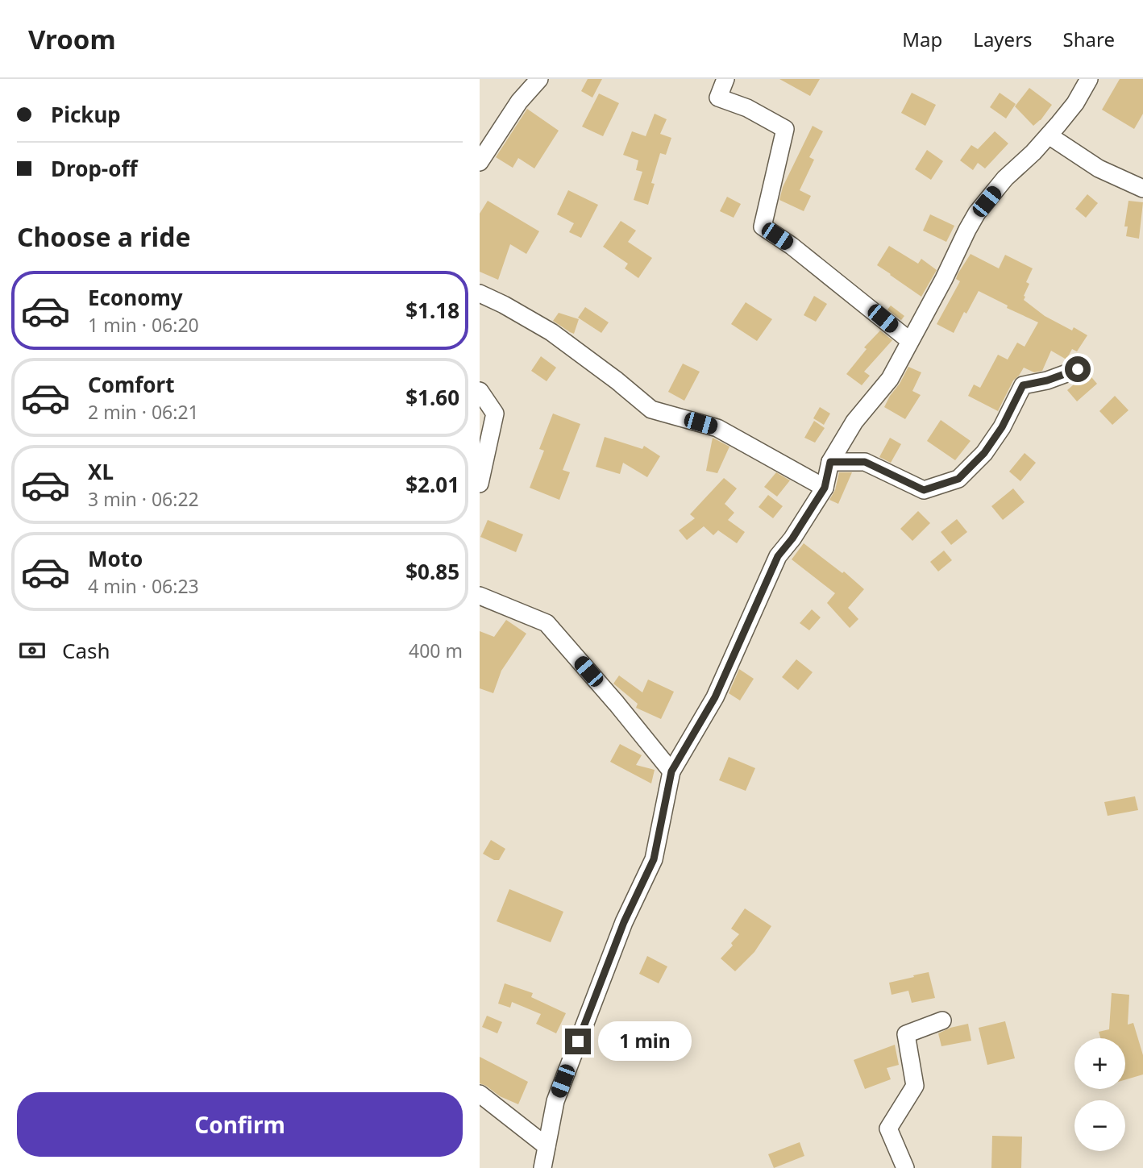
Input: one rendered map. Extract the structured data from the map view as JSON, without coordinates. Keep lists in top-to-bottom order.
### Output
{
  "page": {
    "header": "Vroom",
    "nav": ["Map", "Layers", "Share"],
    "banner": ["Pickup", "Drop-off"],
    "heading": "Choose a ride",
    "list": [
      {
        "name": "Economy",
        "note": "1 min · 06:20",
        "value": "$1.18"
      },
      {
        "name": "Comfort",
        "note": "2 min · 06:21",
        "value": "$1.60"
      },
      {
        "name": "XL",
        "note": "3 min · 06:22",
        "value": "$2.01"
      },
      {
        "name": "Moto",
        "note": "4 min · 06:23",
        "value": "$0.85"
      }
    ],
    "pay": ["Cash", "400 m"],
    "bubble": "1 min",
    "map_buttons": ["+", "−"],
    "buttons": "Confirm"
  }
}
